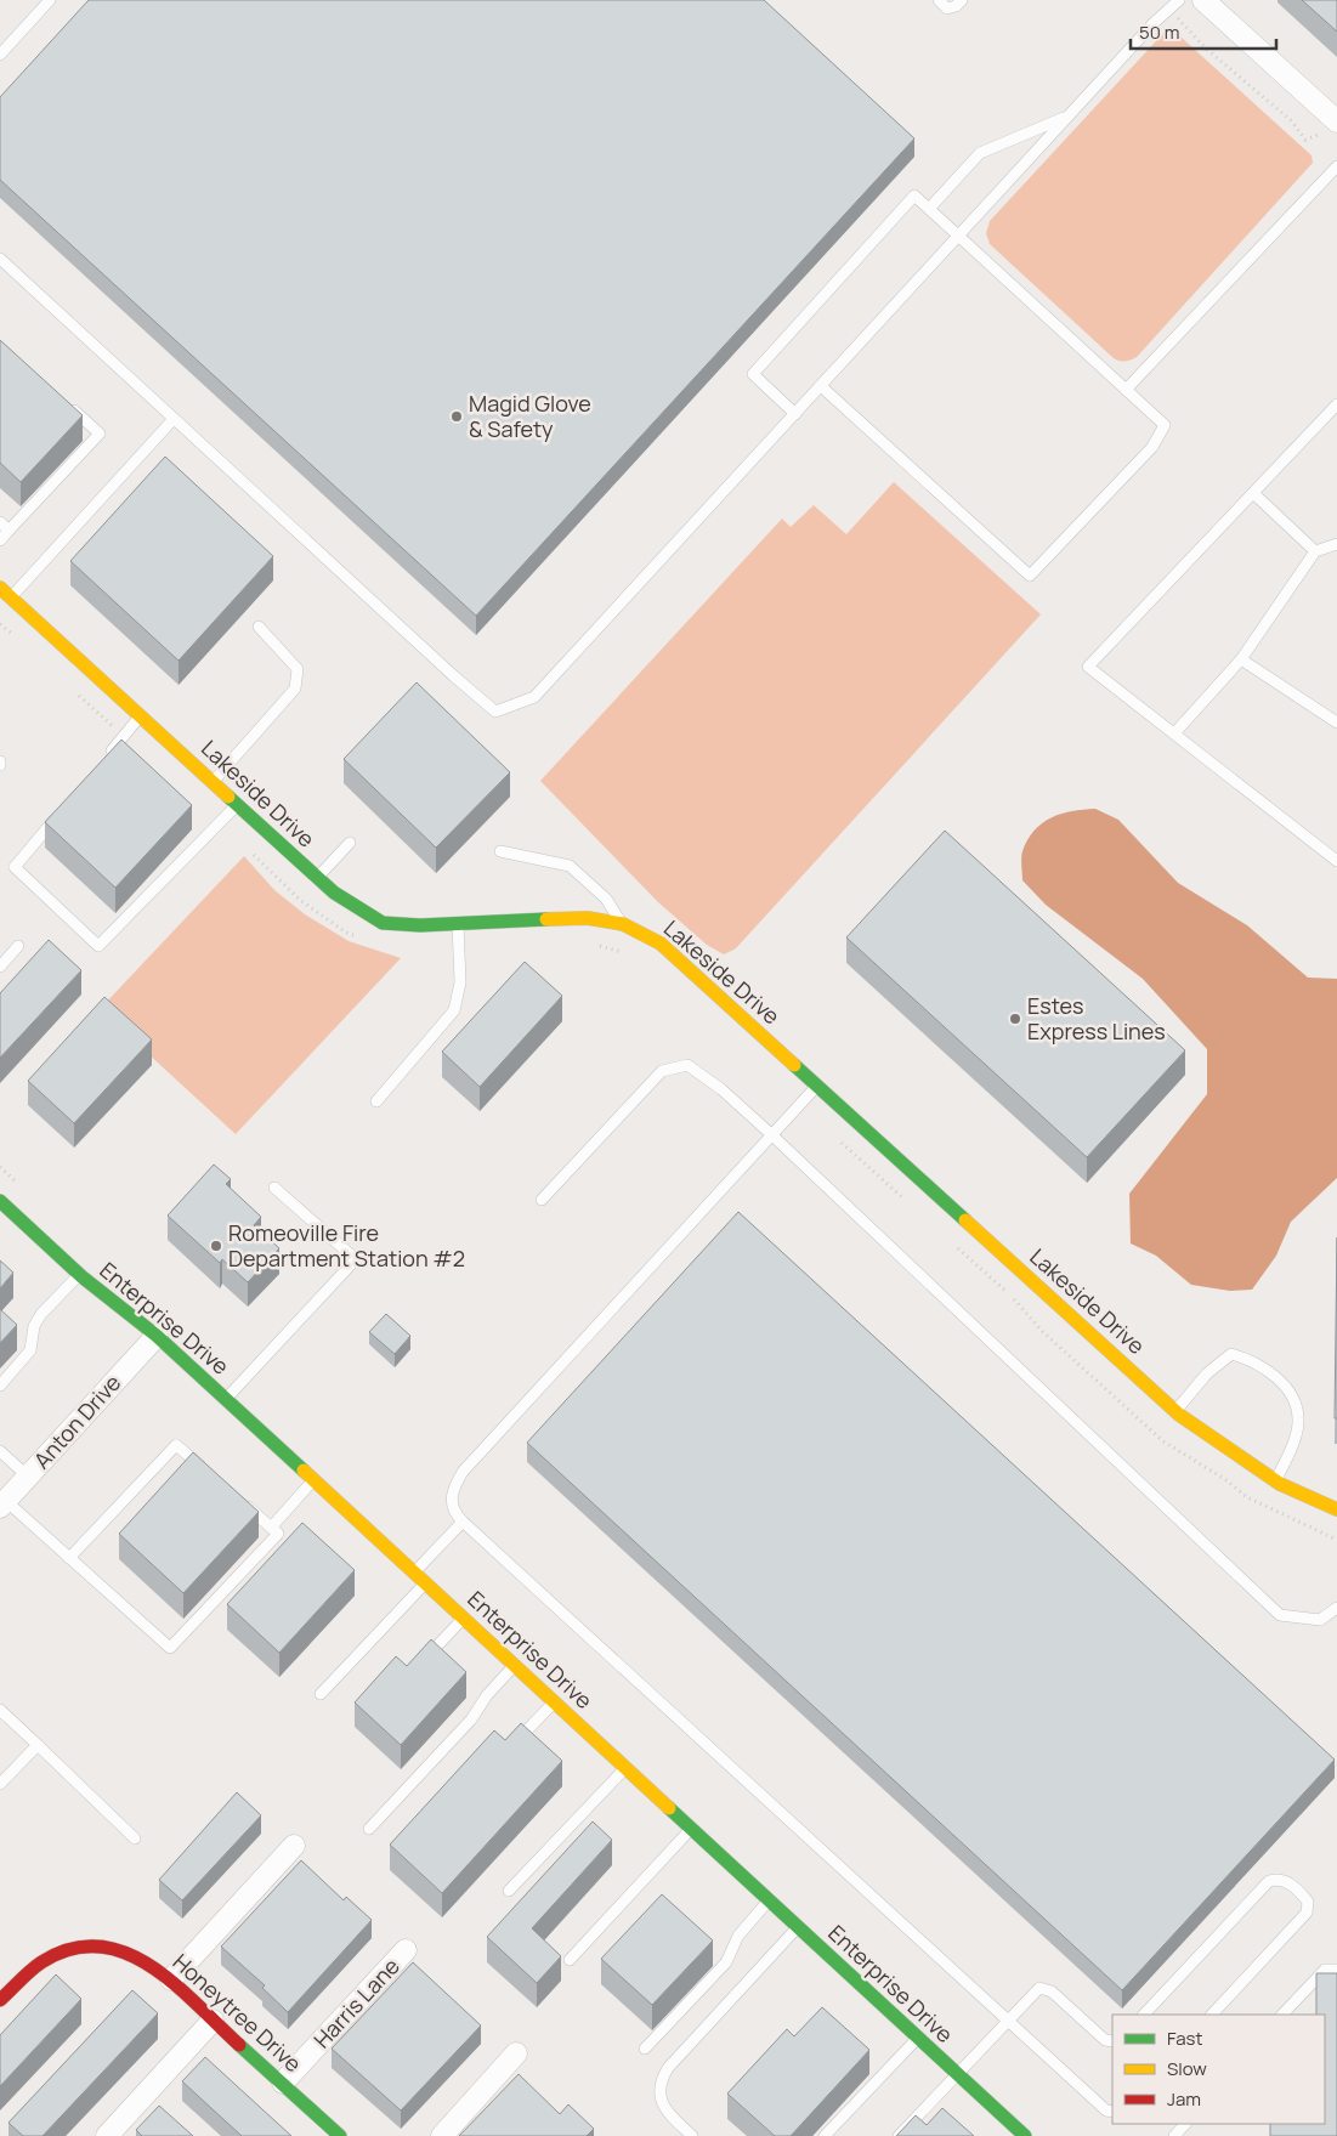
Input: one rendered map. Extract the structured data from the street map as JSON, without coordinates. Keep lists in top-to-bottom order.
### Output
{
  "streets": {
    "street": [
      "Lakeside Drive",
      "Enterprise Drive",
      "Anton Drive",
      "Harris Lane",
      "Honeytree Drive"
    ]
  },
  "crossings": [
    ["Enterprise Drive", "Anton Drive"],
    ["Harris Lane", "Honeytree Drive"]
  ],
  "places": ["Magid Glove & Safety", "Estes Express Lines", "Romeoville Fire Department Station #2"],
  "legend": ["Fast", "Slow", "Jam"],
  "scale_bar": "50 m"
}
